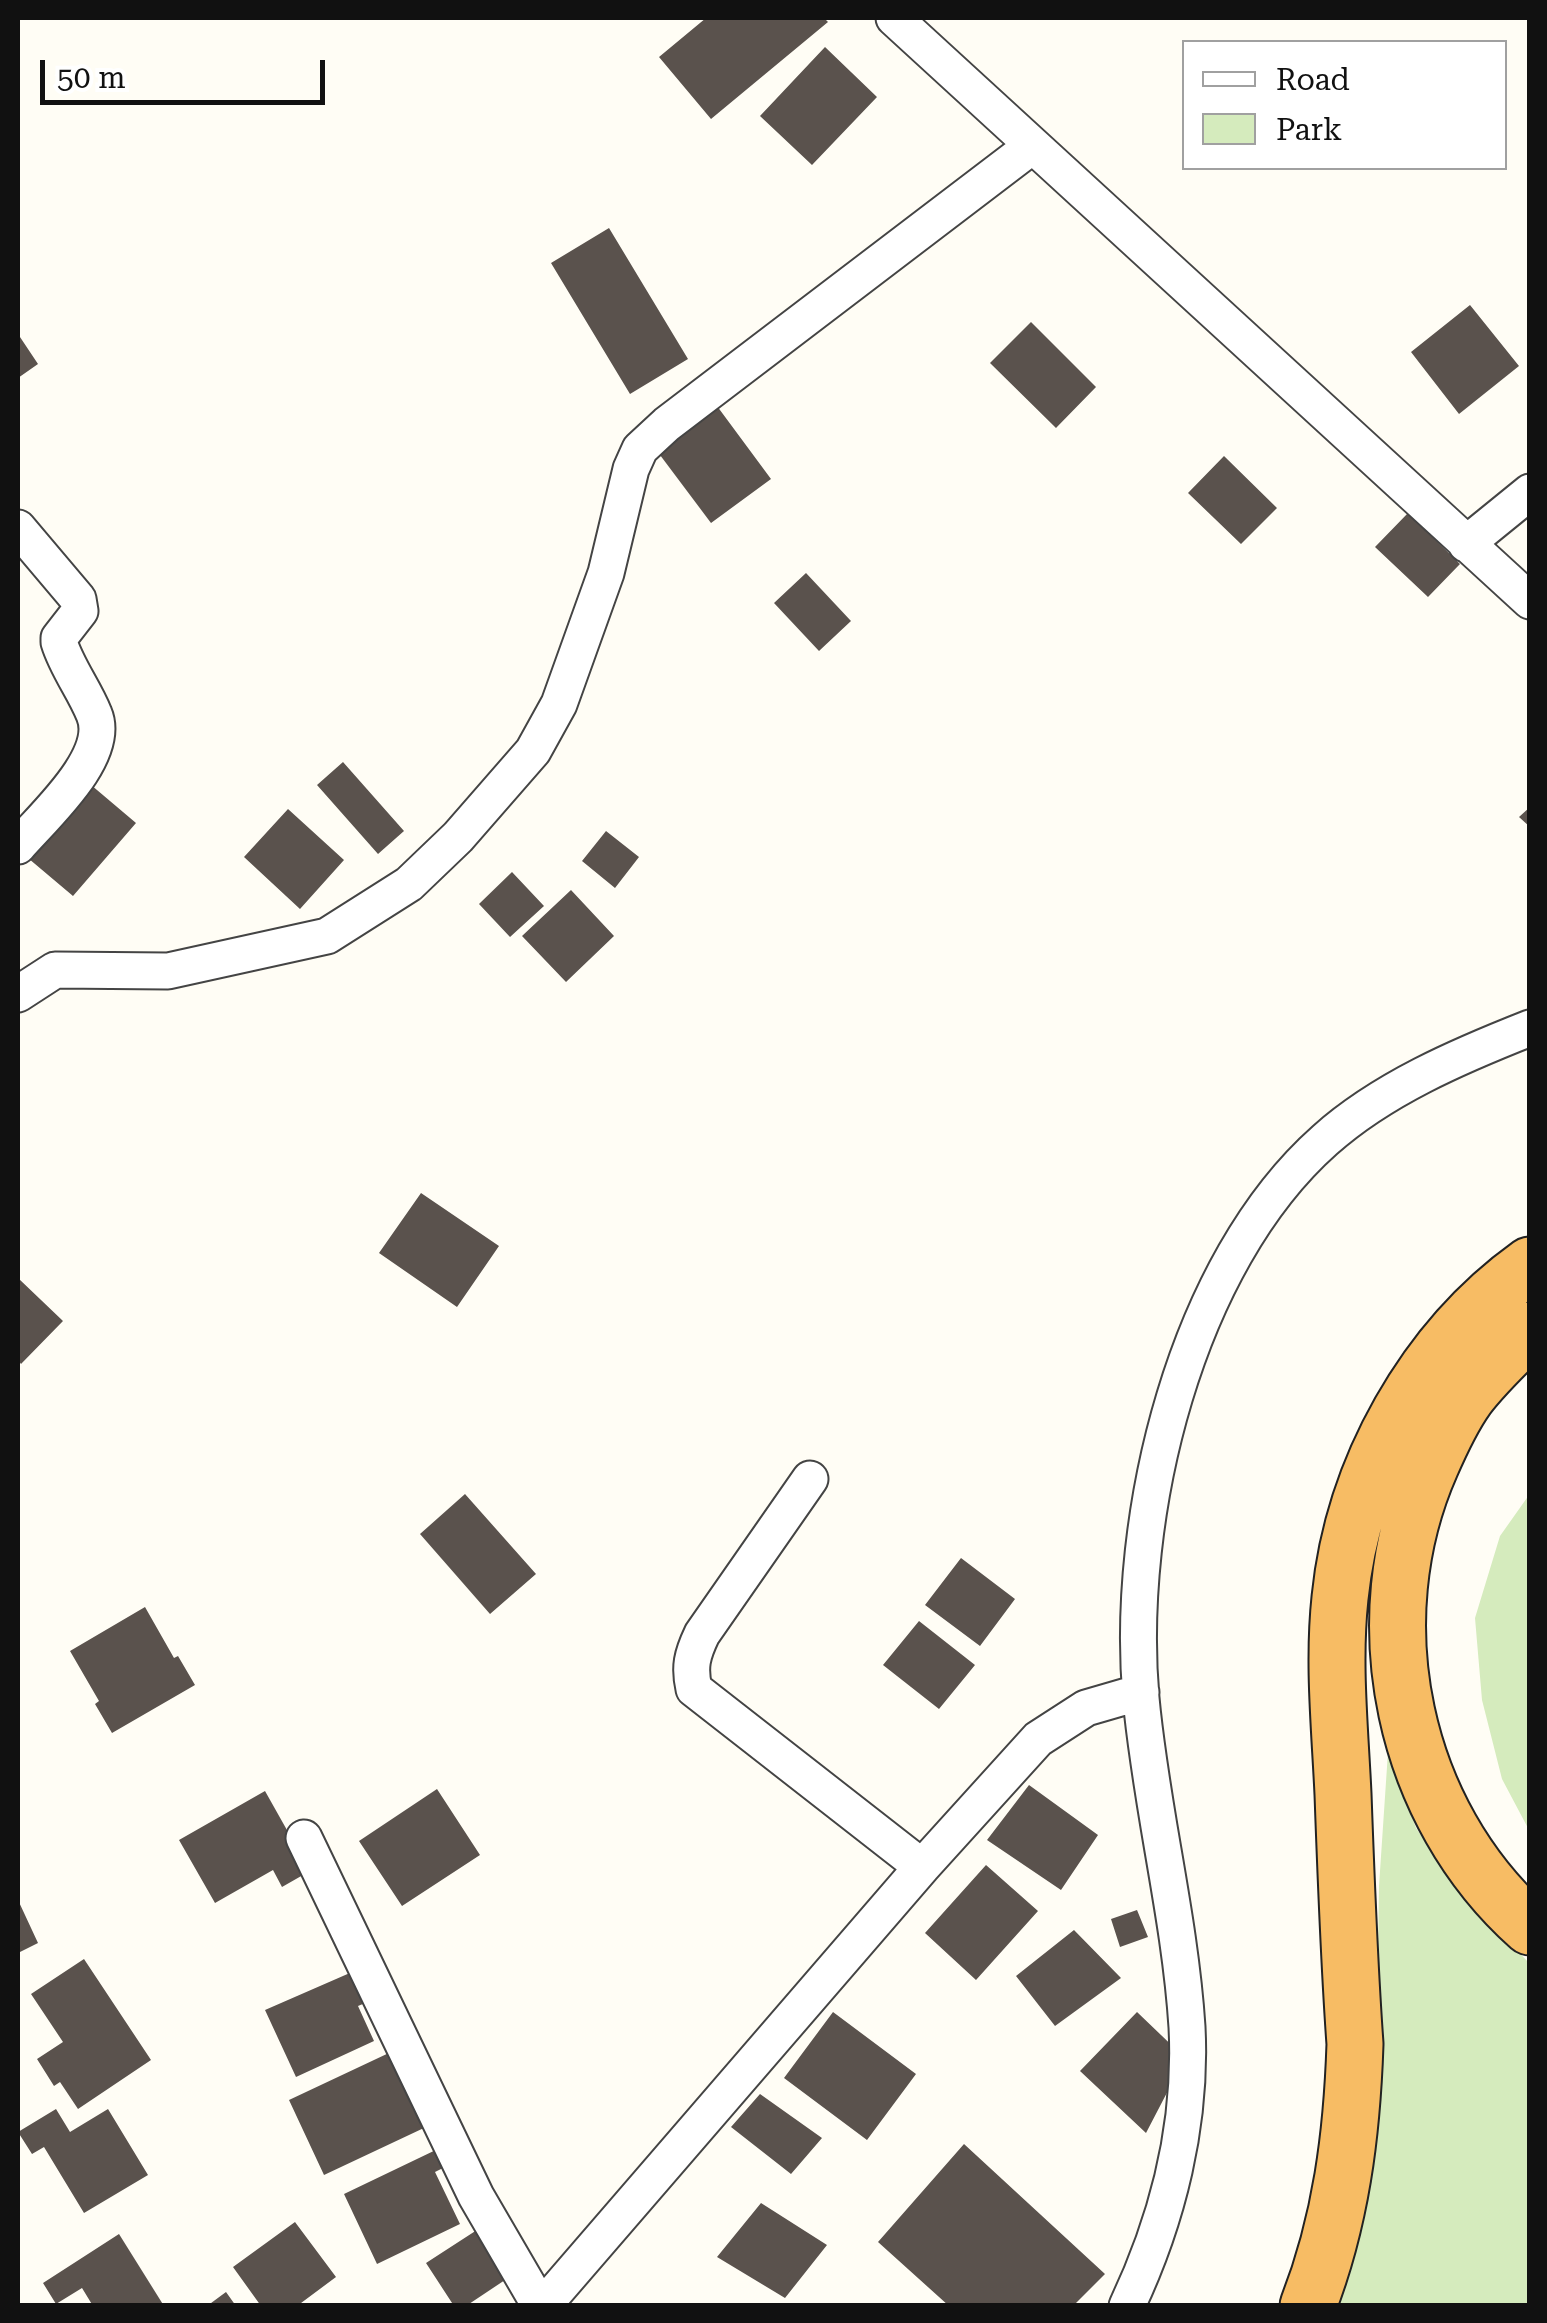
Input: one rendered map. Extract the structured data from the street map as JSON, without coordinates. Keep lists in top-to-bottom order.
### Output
{
  "legend": ["Road", "Park"],
  "scale_bar": "50 m"
}
